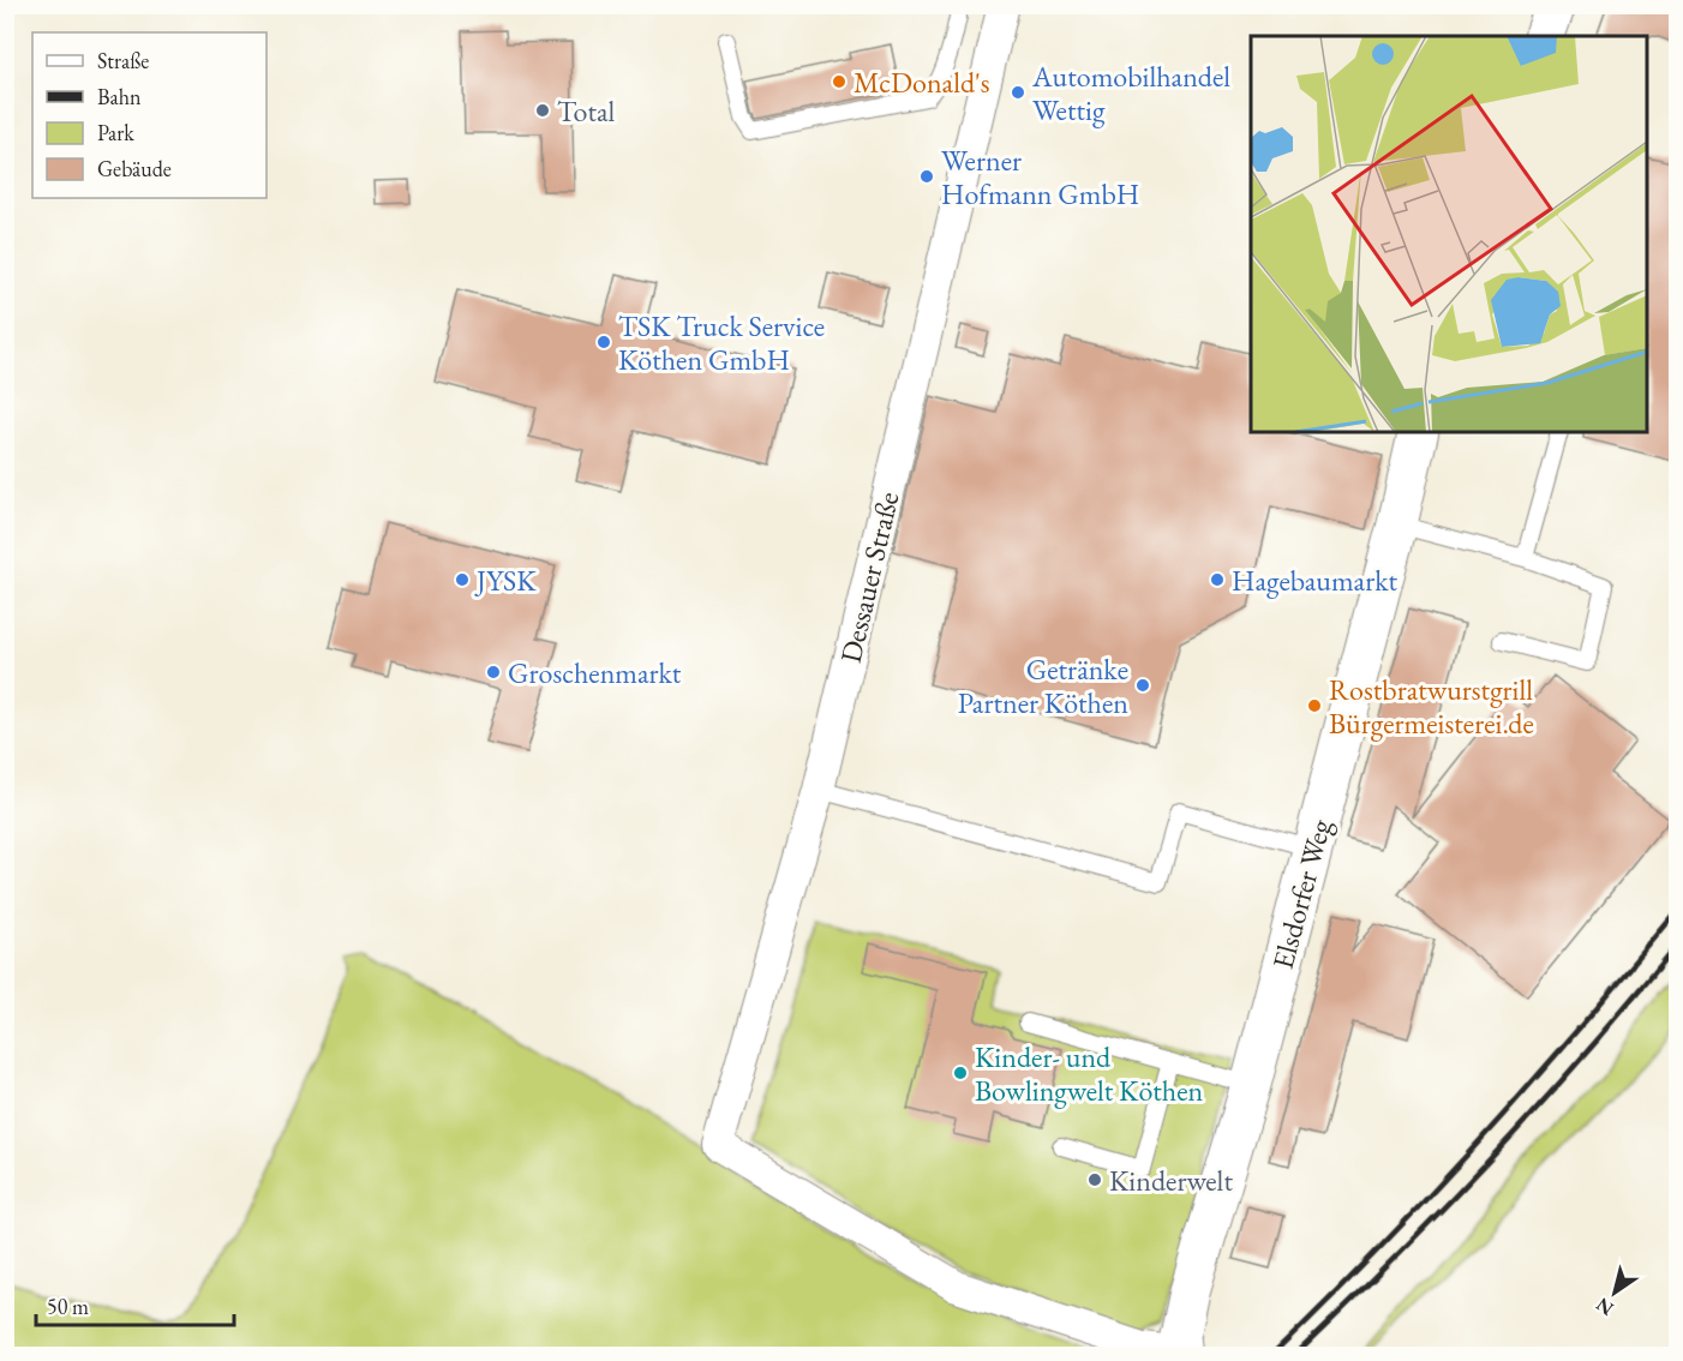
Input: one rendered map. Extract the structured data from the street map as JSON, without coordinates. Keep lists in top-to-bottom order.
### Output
{
  "streets": {
    "street": ["Dessauer Straße", "Elsdorfer Weg"]
  },
  "crossings": [
    ["Dessauer Straße", "Elsdorfer Weg"]
  ],
  "places": [
    "McDonald's",
    "Automobilhandel Wettig",
    "Total",
    "Werner Hofmann GmbH",
    "TSK Truck Service Köthen GmbH",
    "JYSK",
    "Hagebaumarkt",
    "Groschenmarkt",
    "Getränke Partner Köthen",
    "Rostbratwurstgrill Bürgermeisterei.de",
    "Kinder- und Bowlingwelt Köthen",
    "Kinderwelt"
  ],
  "legend": [
    "Straße",
    "Bahn",
    "Park",
    "Gebäude"
  ],
  "scale_bar": "50 m",
  "north": "bottom left"
}
